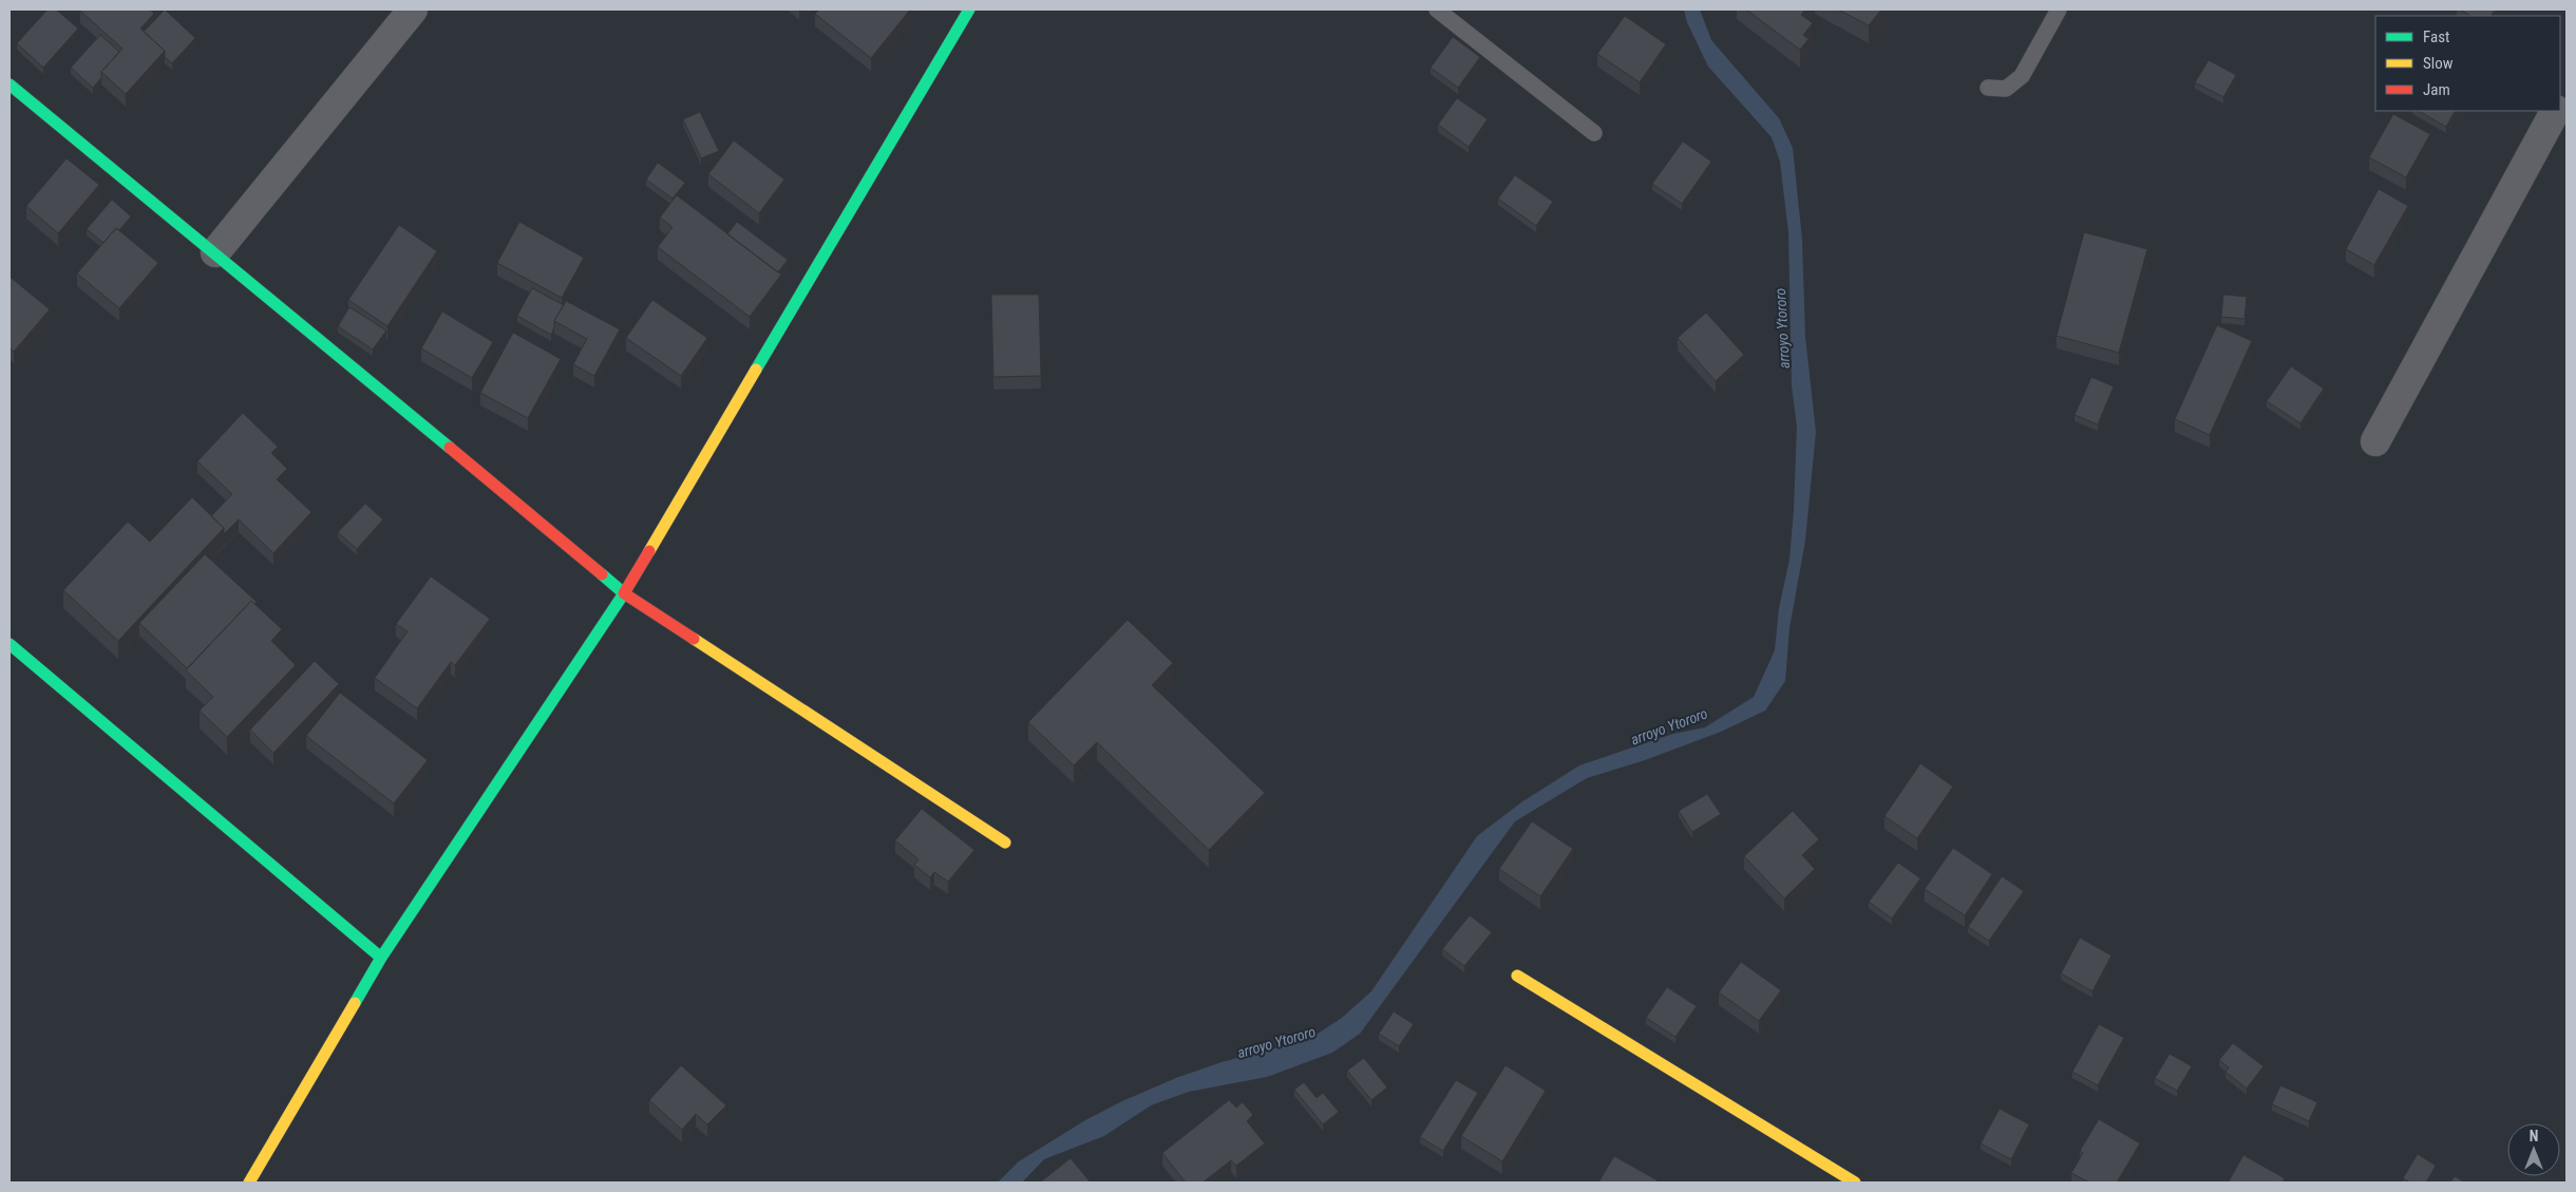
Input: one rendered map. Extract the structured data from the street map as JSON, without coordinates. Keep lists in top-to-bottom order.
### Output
{
  "water": ["arroyo Ytororo"],
  "legend": ["Fast", "Slow", "Jam"],
  "north": "top"
}
